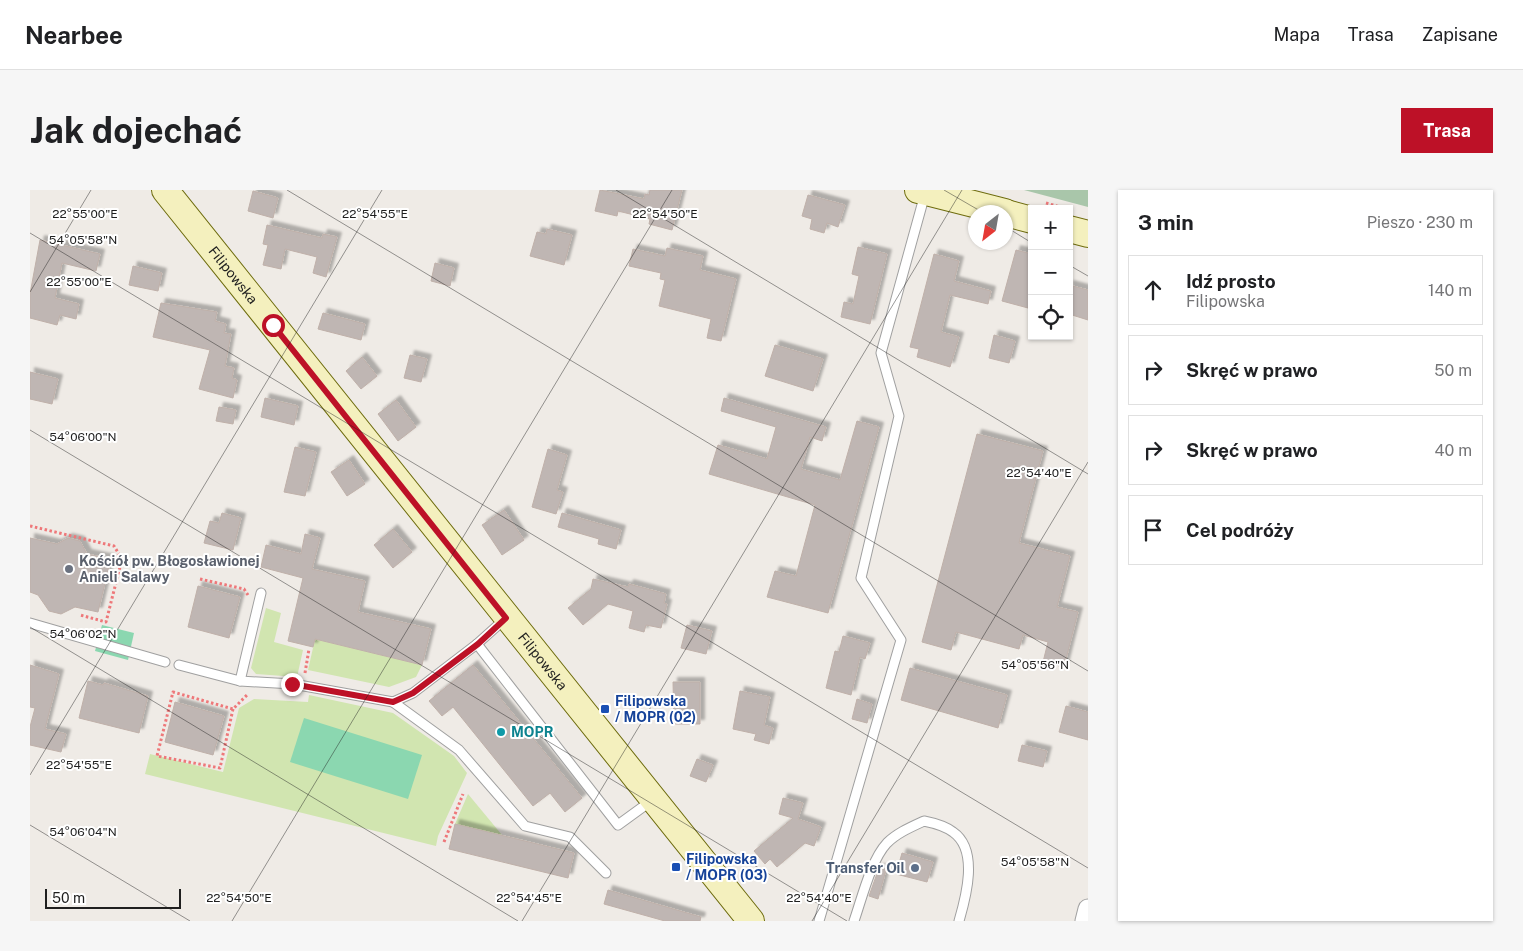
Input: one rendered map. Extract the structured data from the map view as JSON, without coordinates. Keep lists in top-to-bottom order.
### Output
{
  "streets": {
    "street": ["Filipowska"]
  },
  "places": {
    "other": ["Kościół pw. Błogosławionej Anieli Salawy", "MOPR", "Transfer Oil"],
    "transit": ["Filipowska / MOPR (02)", "Filipowska / MOPR (03)"]
  },
  "scale_bar": "50 m",
  "north": "bottom left",
  "page": {
    "header": "Nearbee",
    "nav": ["Mapa", "Trasa", "Zapisane"],
    "buttons": "Trasa",
    "title": "Jak dojechać",
    "heading": ["3 min", "Pieszo · 230 m"],
    "map_buttons": ["+", "−"],
    "list": [
      ["Idź prosto", "Filipowska", "140 m"],
      ["Skręć w prawo", "50 m"],
      ["Skręć w prawo", "40 m"],
      "Cel podróży"
    ],
    "scale": "50 m"
  },
  "coordinates": [
    "22°55'00\"E",
    "22°54'55\"E",
    "22°54'50\"E",
    "54°05'58\"N",
    "54°06'00\"N",
    "22°54'40\"E",
    "54°06'02\"N",
    "54°05'56\"N",
    "54°06'04\"N",
    "22°54'45\"E"
  ]
}
